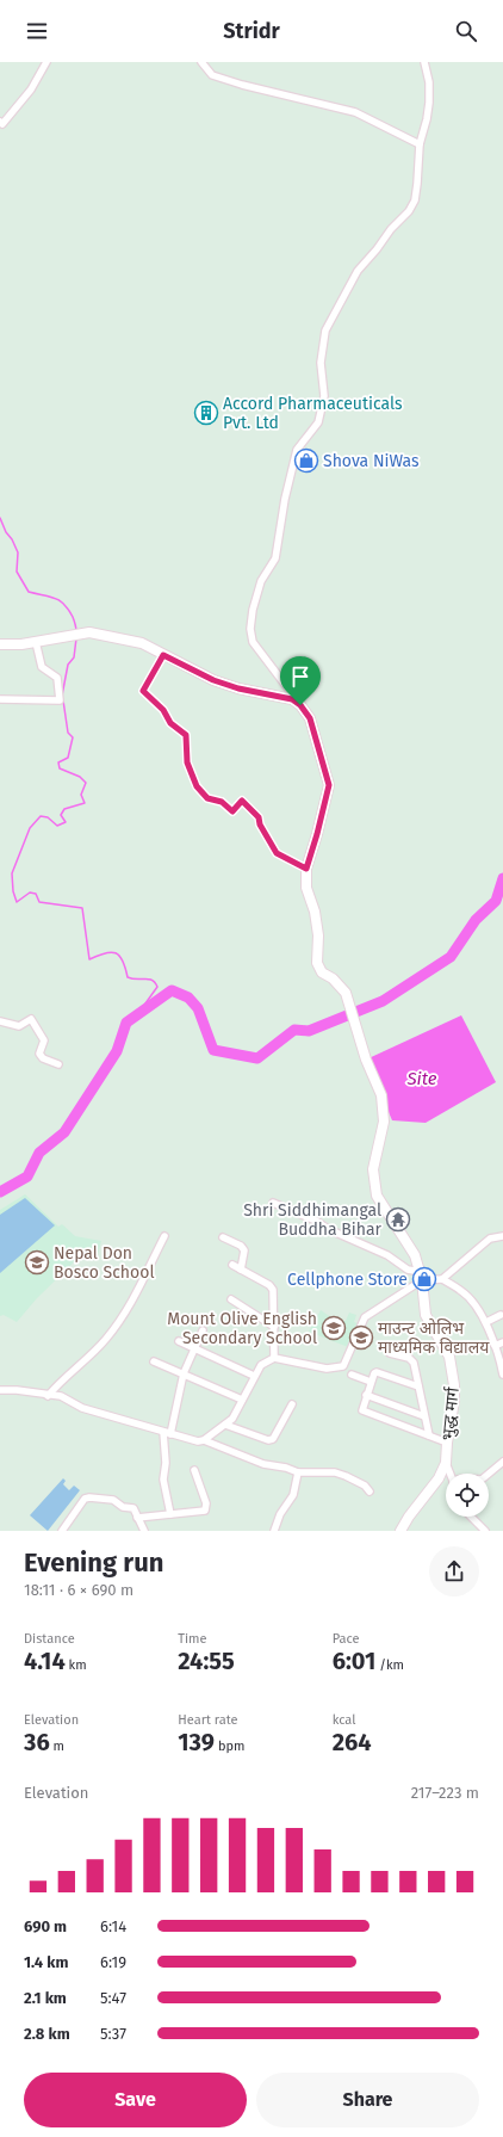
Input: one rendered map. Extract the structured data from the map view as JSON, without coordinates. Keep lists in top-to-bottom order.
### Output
{
  "streets": {
    "street": ["भुद्ध मार्ग"]
  },
  "water": ["Site"],
  "places": {
    "building": ["Accord Pharmaceuticals Pvt. Ltd"],
    "shop": ["Shova NiWas", "Cellphone Store"],
    "temple": ["Shri Siddhimangal Buddha Bihar"],
    "school or university": ["Nepal Don Bosco School", "Mount Olive English Secondary School", "माउन्ट ओलिभ माध्यमिक विद्यालय"]
  },
  "page": {
    "header": "Stridr",
    "heading": ["Evening run", "18:11 · 6 × 690 m"],
    "stats": [
      ["Distance", "4.14 km"],
      ["Time", "24:55"],
      ["Pace", "6:01 /km"],
      ["Elevation", "36 m"],
      ["Heart rate", "139 bpm"],
      ["kcal", "264"]
    ],
    "chart": ["Elevation", "217–223 m"],
    "list": [
      {
        "name": "690 m",
        "note": "6:14"
      },
      {
        "name": "1.4 km",
        "note": "6:19"
      },
      {
        "name": "2.1 km",
        "note": "5:47"
      },
      {
        "name": "2.8 km",
        "note": "5:37"
      }
    ],
    "buttons": ["Save", "Share"]
  }
}
